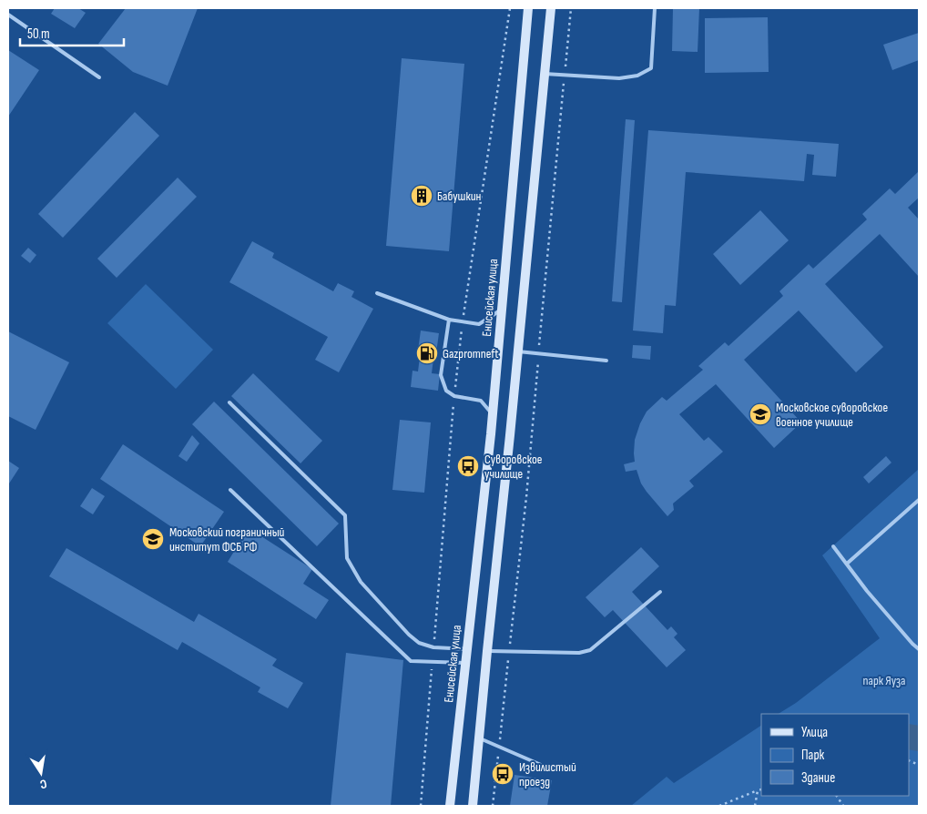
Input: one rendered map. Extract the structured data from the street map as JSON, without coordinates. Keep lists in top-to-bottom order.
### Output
{
  "streets": {
    "main road": ["Енисейская улица"]
  },
  "parks": ["парк Яуза"],
  "places": {
    "building": ["Бабушкин"],
    "fuel station": ["Gazpromneft"],
    "school or university": ["Московское суворовское военное училище", "Московский пограничный институт ФСБ РФ"],
    "bus stop": ["Суворовское училище", "Извилистый проезд"]
  },
  "legend": ["Улица", "Парк", "Здание"],
  "scale_bar": "50 m",
  "north": "bottom"
}
